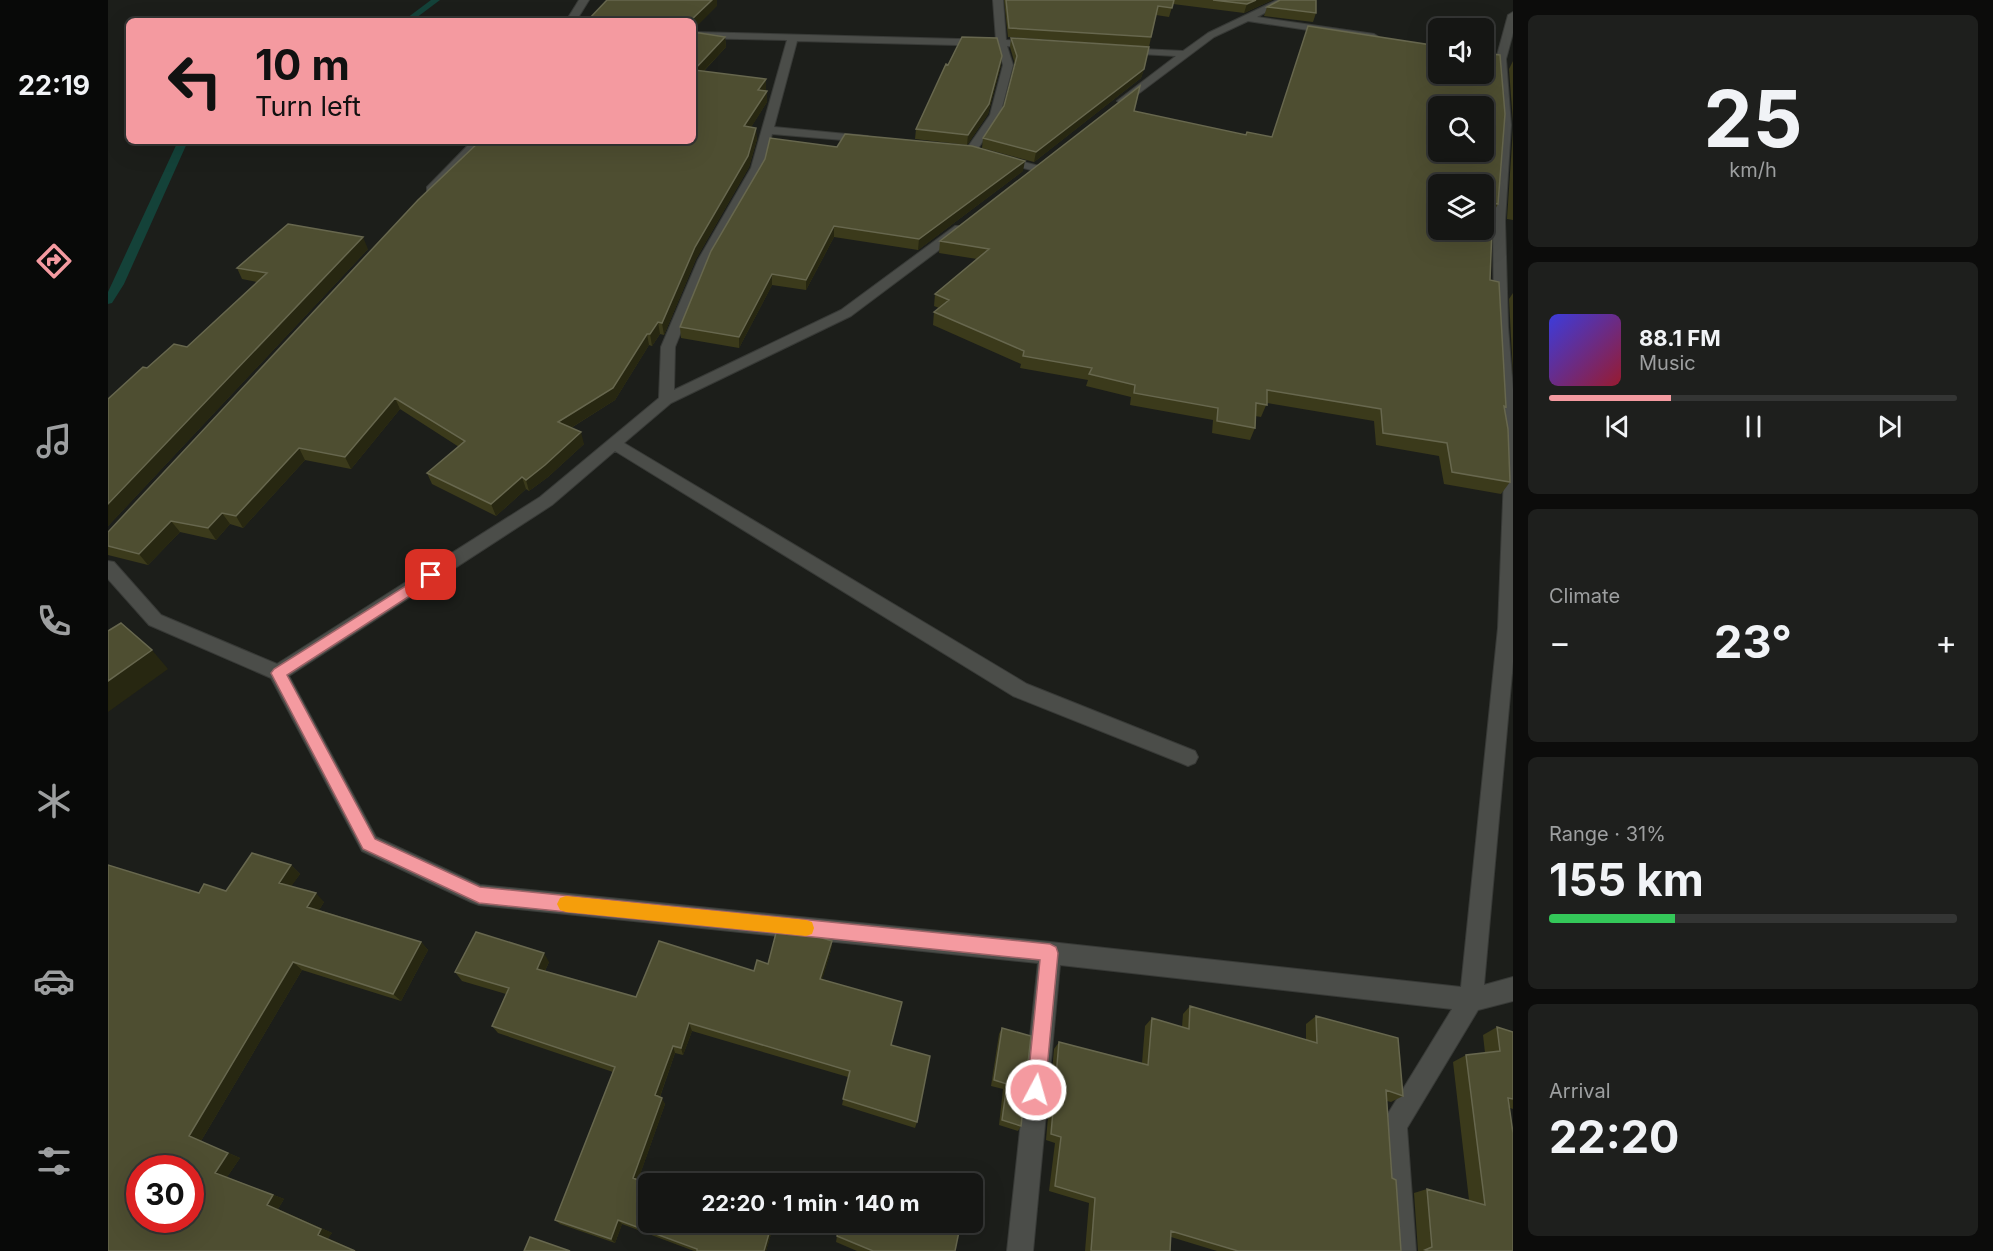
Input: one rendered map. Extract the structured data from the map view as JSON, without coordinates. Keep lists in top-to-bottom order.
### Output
{
  "page": {
    "tabs": "22:19",
    "tile": [
      ["25", "km/h"],
      "Climate",
      ["Range · 31%", "155 km"],
      ["Arrival", "22:20"]
    ],
    "turn": ["10 m", "Turn left"],
    "song": ["88.1 FM", "Music"],
    "heat": ["−", "23°", "+"],
    "limit": "30",
    "trip": "22:20 · 1 min · 140 m"
  }
}
